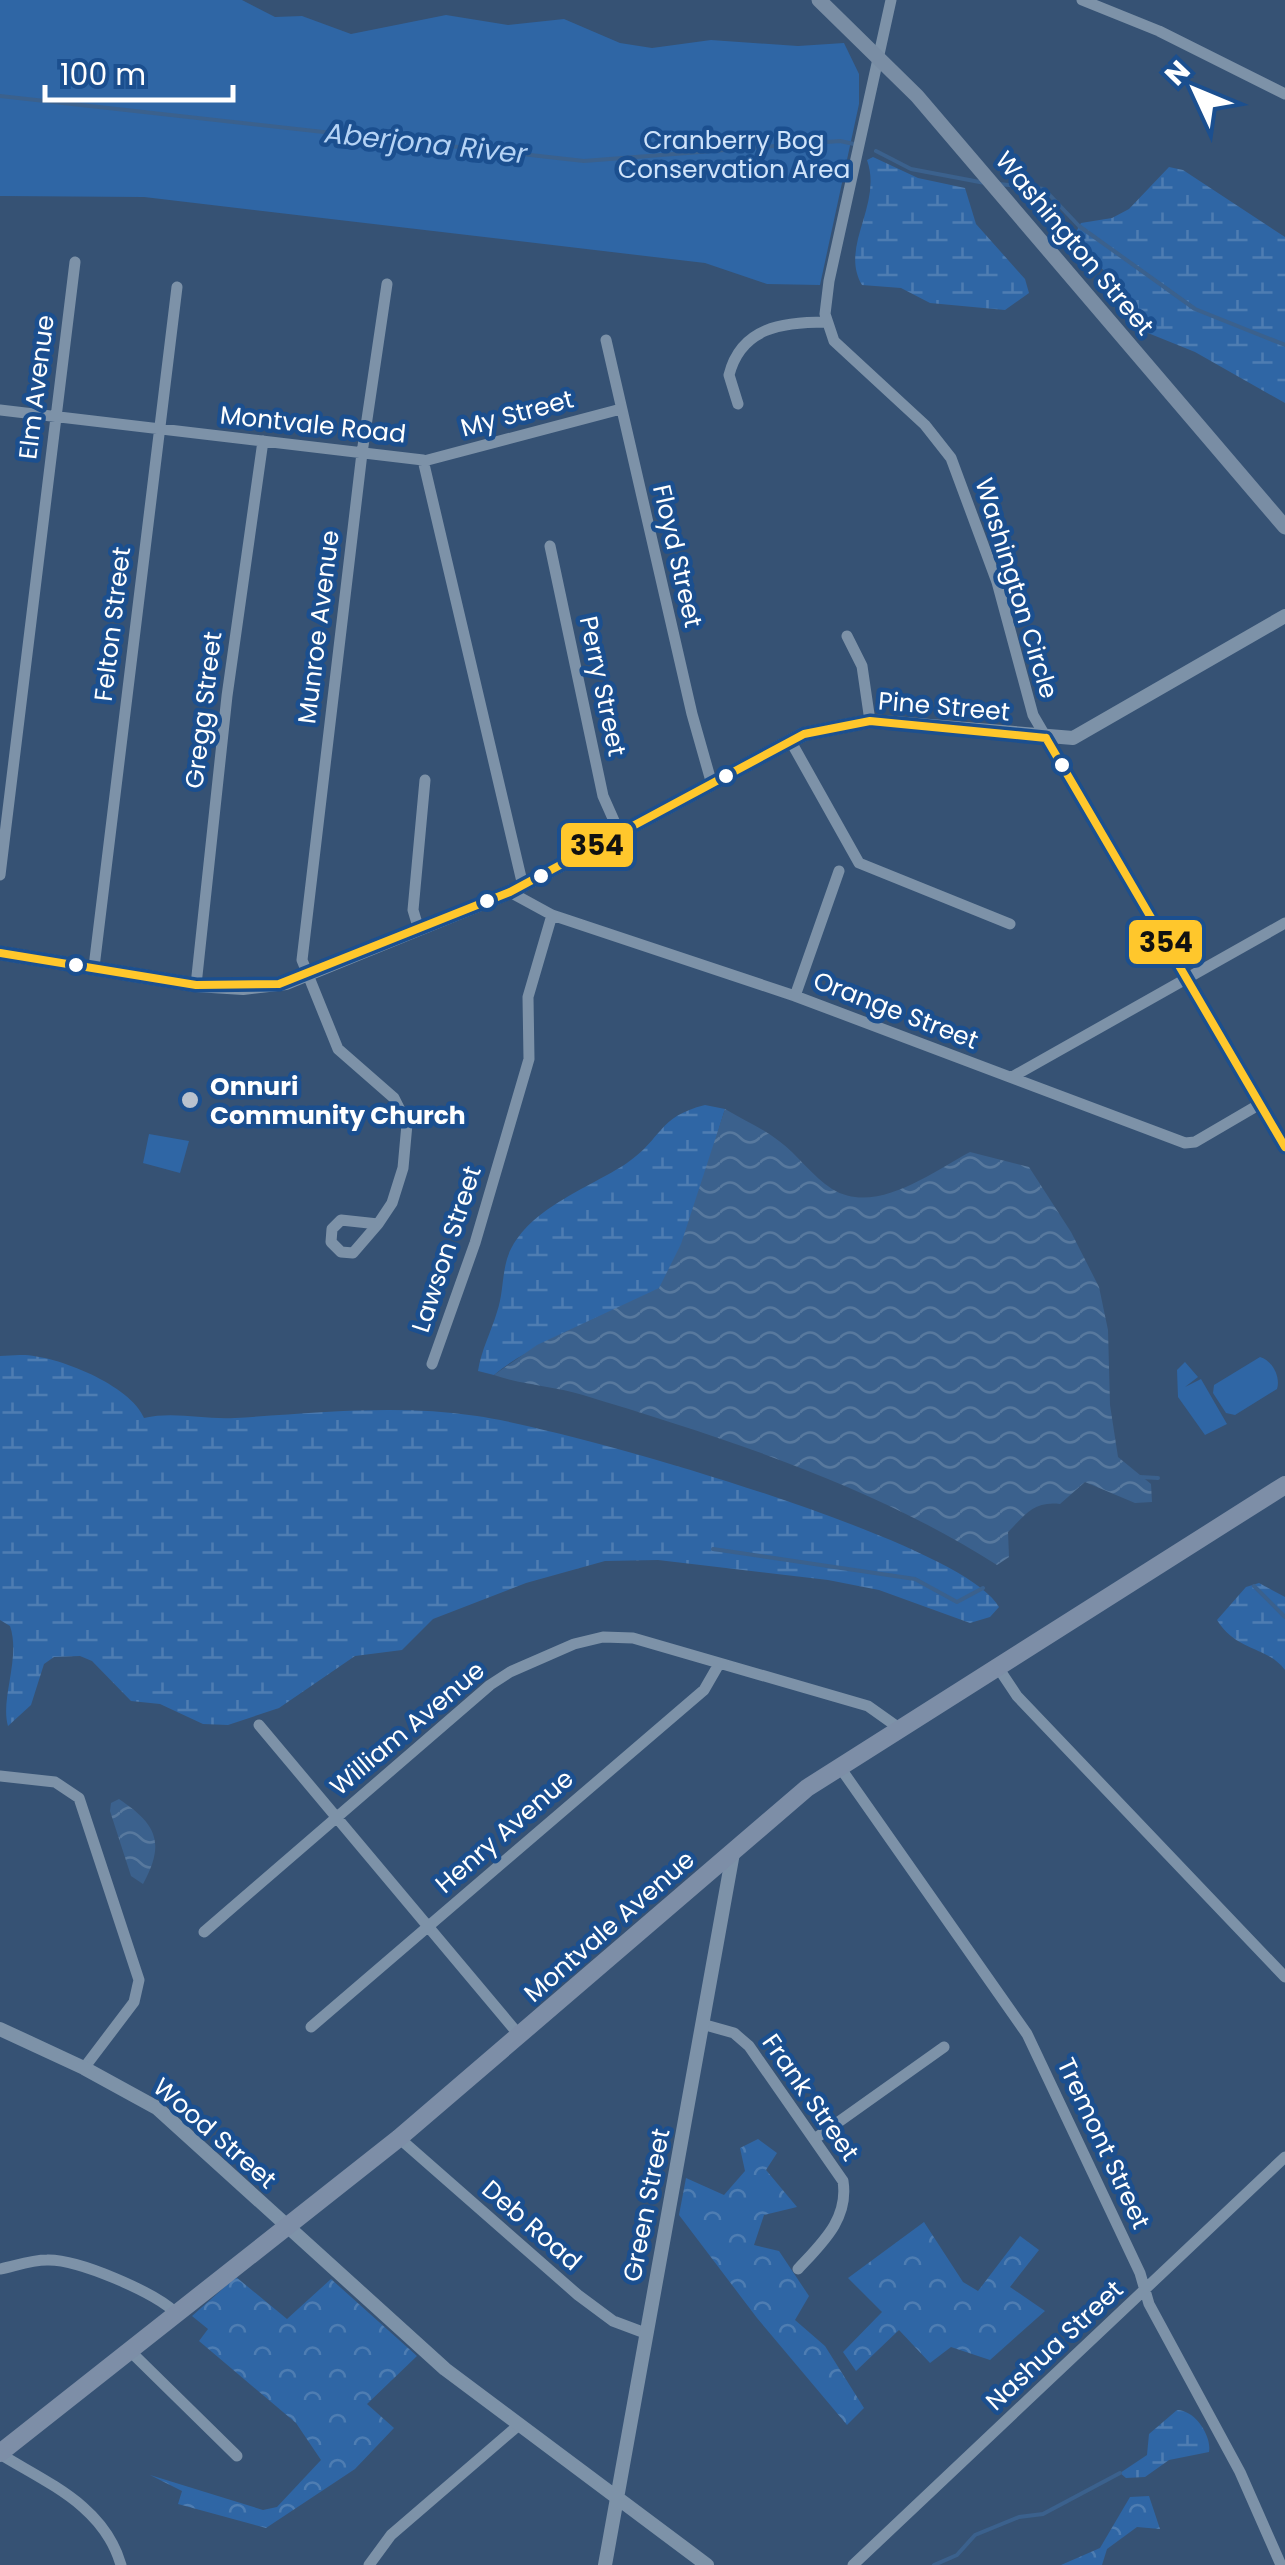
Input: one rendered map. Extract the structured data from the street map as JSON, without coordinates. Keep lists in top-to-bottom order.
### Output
{
  "streets": {
    "main road": ["Washington Street", "Montvale Avenue"],
    "street": [
      "Elm Avenue",
      "My Street",
      "Montvale Road",
      "Floyd Street",
      "Washington Circle",
      "Felton Street",
      "Munroe Avenue",
      "Perry Street",
      "Pine Street",
      "Gregg Street",
      "Orange Street",
      "Lawson Street",
      "William Avenue",
      "Henry Avenue",
      "Frank Street",
      "Wood Street",
      "Tremont Street",
      "Green Street",
      "Deb Road",
      "Nashua Street"
    ]
  },
  "crossings": [
    ["Elm Avenue", "Montvale Road"],
    ["My Street", "Montvale Road"],
    ["My Street", "Floyd Street"],
    ["Montvale Road", "Felton Street"],
    ["Montvale Road", "Munroe Avenue"],
    ["Montvale Road", "Pine Street"],
    ["Montvale Road", "Gregg Street"],
    ["Montvale Road", "Orange Street"],
    ["Floyd Street", "Pine Street"],
    ["Washington Circle", "Pine Street"],
    ["Washington Circle", "Orange Street"],
    ["Felton Street", "Pine Street"],
    ["Munroe Avenue", "Pine Street"],
    ["Perry Street", "Pine Street"],
    ["Pine Street", "Gregg Street"],
    ["Pine Street", "Orange Street"],
    ["Orange Street", "Lawson Street"],
    ["William Avenue", "Henry Avenue"],
    ["William Avenue", "Montvale Avenue"],
    ["Montvale Avenue", "Wood Street"],
    ["Montvale Avenue", "Tremont Street"],
    ["Montvale Avenue", "Green Street"],
    ["Montvale Avenue", "Deb Road"],
    ["Frank Street", "Green Street"],
    ["Tremont Street", "Nashua Street"],
    ["Green Street", "Deb Road"]
  ],
  "water": ["Aberjona River"],
  "parks": ["Cranberry Bog Conservation Area"],
  "places": ["Onnuri Community Church"],
  "lines": ["transit line 354"],
  "scale_bar": "100 m",
  "north": "top left"
}
